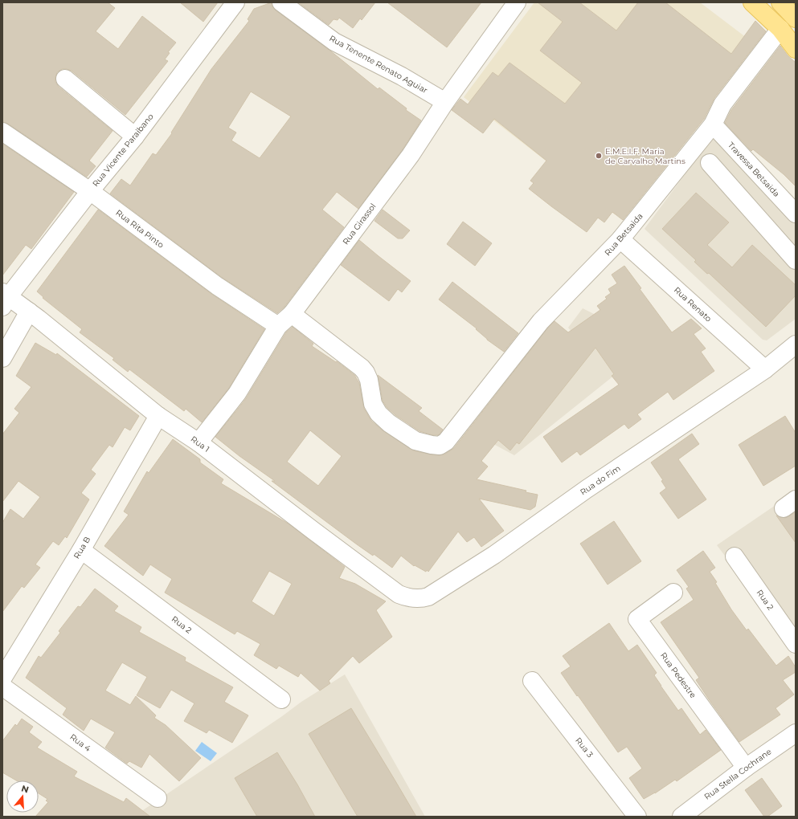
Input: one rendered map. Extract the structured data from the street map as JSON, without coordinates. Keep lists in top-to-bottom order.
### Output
{
  "streets": {
    "street": [
      "Rua Tenente Renato Aguiar",
      "Rua Vicente Paraibano",
      "Travessa Betsaida",
      "Rua Girassol",
      "Rua Rita Pinto",
      "Rua Betsaida",
      "Rua Renato",
      "Rua 1",
      "Rua do Fim",
      "Rua B",
      "Rua 2",
      "Rua Pedestre",
      "Rua 4",
      "Rua 3",
      "Rua Stella Cochrane"
    ]
  },
  "crossings": [
    ["Rua Tenente Renato Aguiar", "Rua Girassol"],
    ["Rua Vicente Paraibano", "Rua Rita Pinto"],
    ["Rua Vicente Paraibano", "Rua 1"],
    ["Travessa Betsaida", "Rua Betsaida"],
    ["Rua Girassol", "Rua Rita Pinto"],
    ["Rua Girassol", "Rua Betsaida"],
    ["Rua Girassol", "Rua 1"],
    ["Rua Betsaida", "Rua Renato"],
    ["Rua Renato", "Rua do Fim"],
    ["Rua 1", "Rua do Fim"],
    ["Rua 1", "Rua B"],
    ["Rua B", "Rua 2"],
    ["Rua Pedestre", "Rua Stella Cochrane"]
  ],
  "places": ["E.M.E.I.F. Maria de Carvalho Martins"],
  "north": "top"
}
